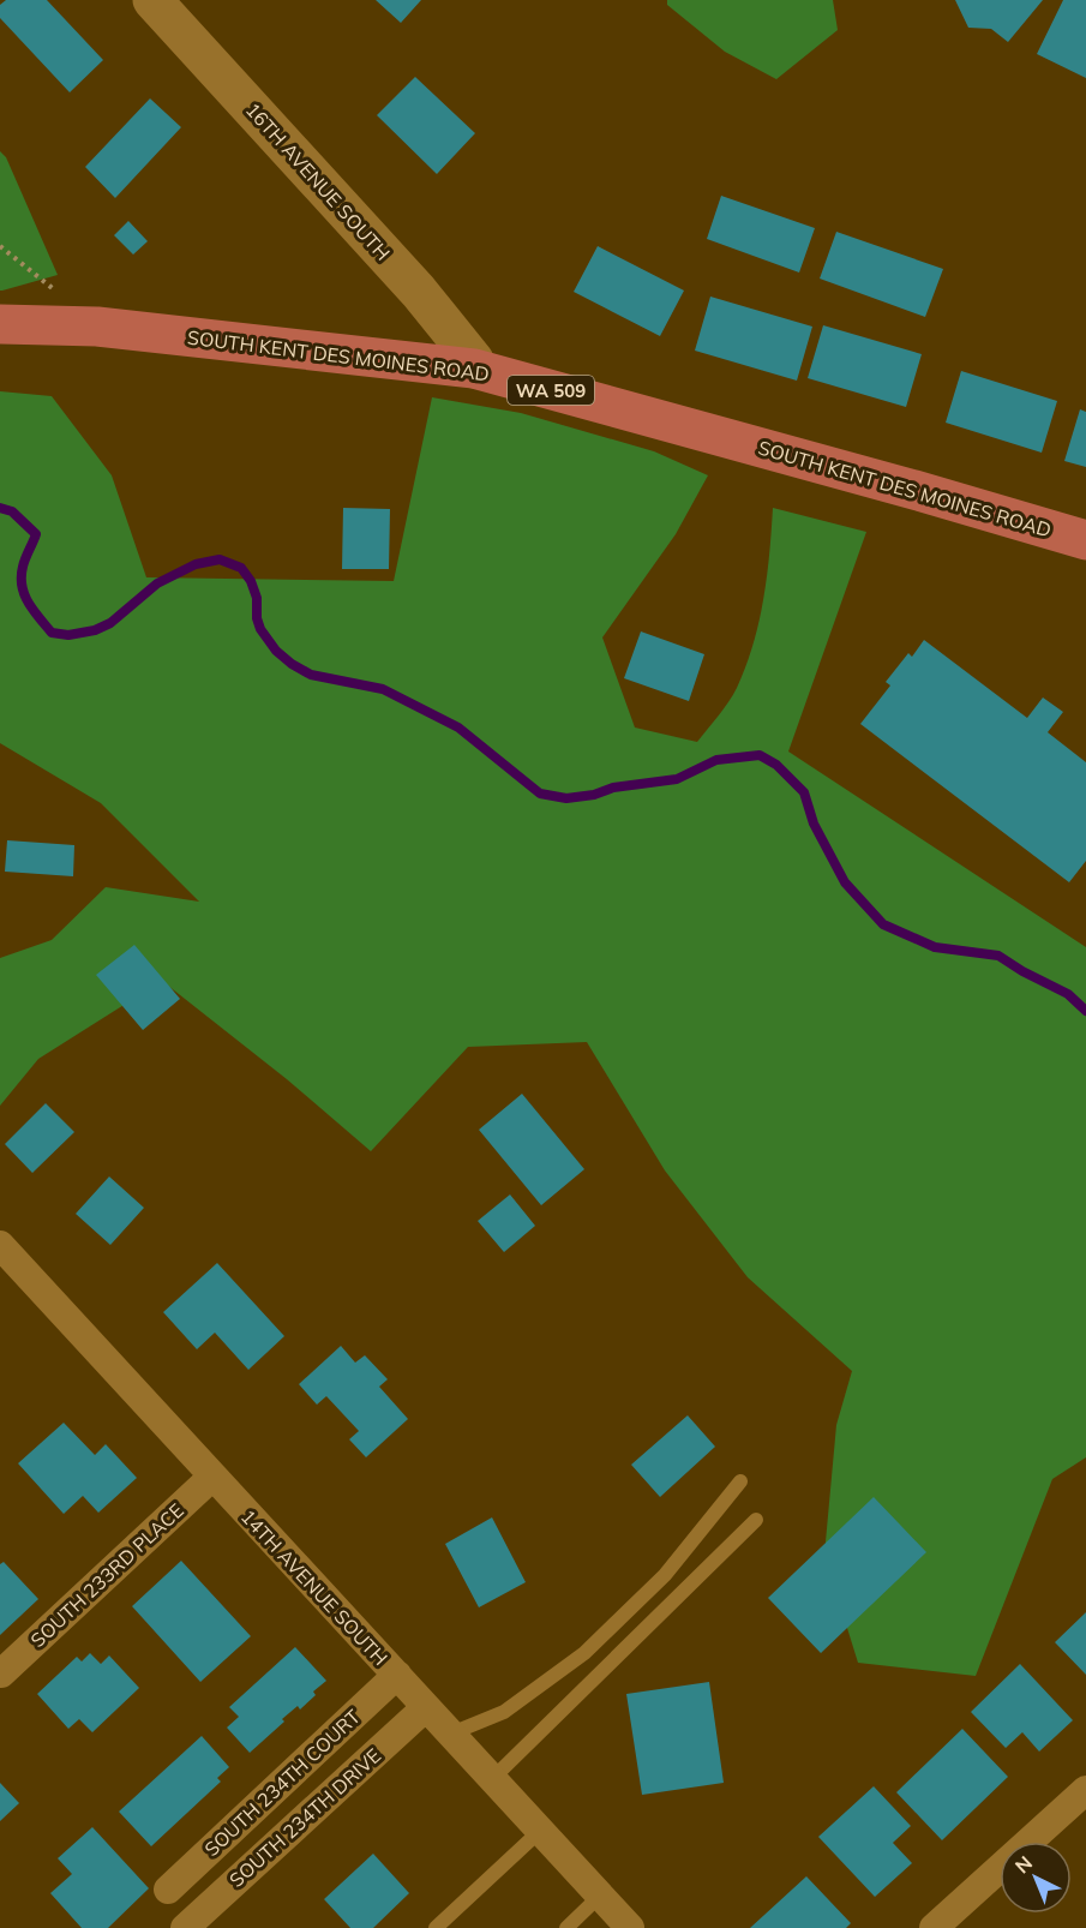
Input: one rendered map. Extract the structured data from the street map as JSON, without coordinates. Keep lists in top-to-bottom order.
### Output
{
  "streets": {
    "main road": ["SOUTH KENT DES MOINES ROAD", "WA 509"],
    "street": [
      "16TH AVENUE SOUTH",
      "SOUTH 233RD PLACE",
      "14TH AVENUE SOUTH",
      "SOUTH 234TH COURT",
      "SOUTH 234TH DRIVE"
    ]
  },
  "crossings": [
    ["16TH AVENUE SOUTH", "SOUTH KENT DES MOINES ROAD"],
    ["SOUTH 233RD PLACE", "14TH AVENUE SOUTH"],
    ["14TH AVENUE SOUTH", "SOUTH 234TH COURT"],
    ["14TH AVENUE SOUTH", "SOUTH 234TH DRIVE"]
  ],
  "north": "top left"
}
